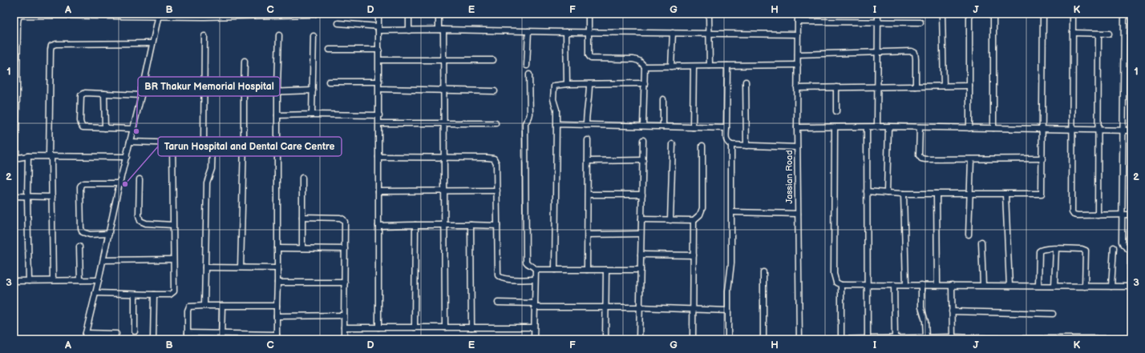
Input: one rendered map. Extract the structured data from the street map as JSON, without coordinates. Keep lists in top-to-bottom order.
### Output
{
  "streets": {
    "street": ["Jassian Road"]
  },
  "places": ["BR Thakur Memorial Hospital", "Tarun Hospital and Dental Care Centre"],
  "grid": {
    "columns": [
      "A",
      "B",
      "C",
      "D",
      "E",
      "F",
      "G",
      "H",
      "I",
      "J",
      "K"
    ],
    "rows": ["1", "2", "3"]
  }
}
